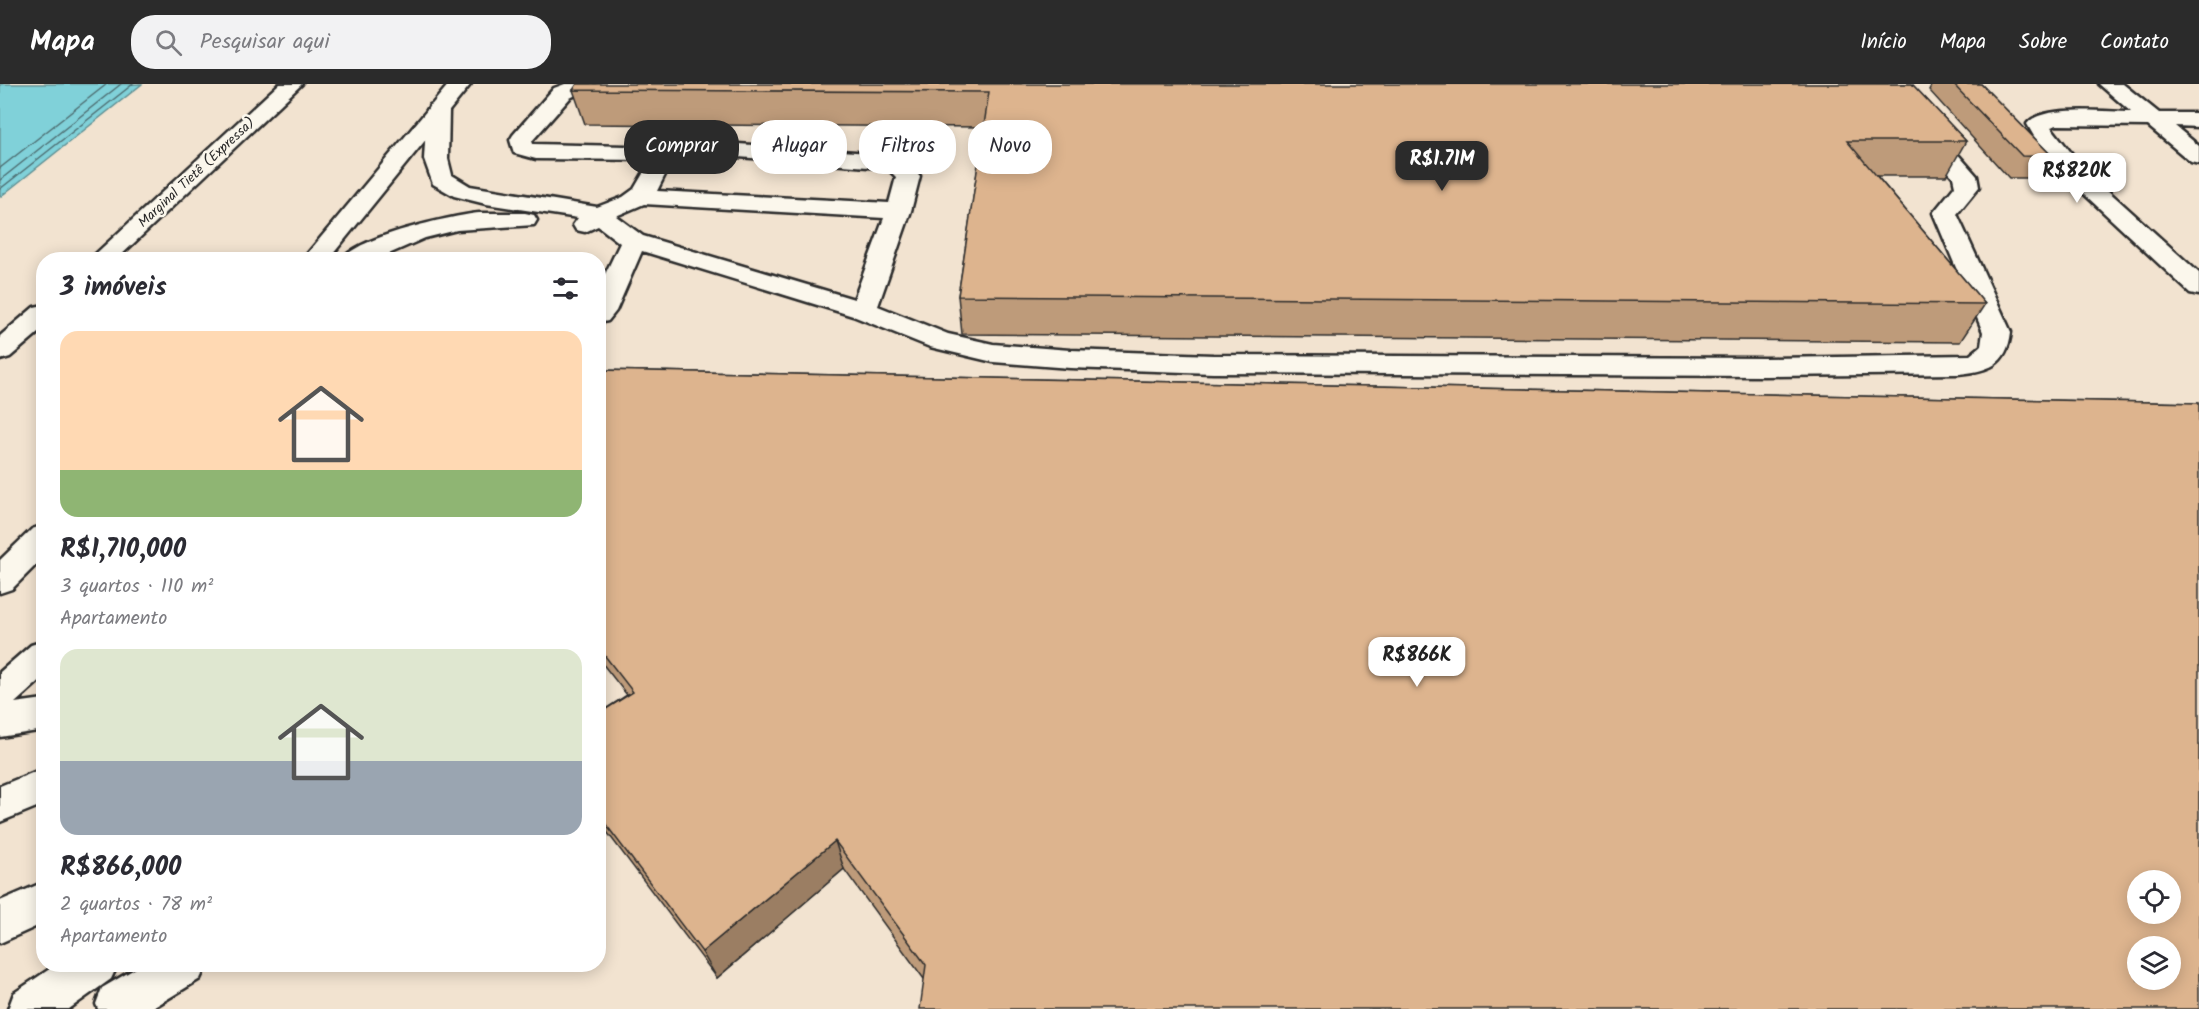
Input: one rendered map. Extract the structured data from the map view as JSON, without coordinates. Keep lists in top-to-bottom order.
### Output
{
  "streets": {
    "main road": ["Marginal Tietê (Expressa)"]
  },
  "page": {
    "header": "Mapa",
    "search": "Pesquisar aqui",
    "nav": [
      "Início",
      "Mapa",
      "Sobre",
      "Contato"
    ],
    "chip": [
      "Comprar",
      "Alugar",
      "Filtros",
      "Novo"
    ],
    "price": ["R$1.71M", "R$820K", "R$866K"],
    "heading": "3 imóveis",
    "list": [
      {
        "name": "R$1,710,000",
        "note": "3 quartos · 110 m² · Apartamento"
      },
      {
        "name": "R$866,000",
        "note": "2 quartos · 78 m² · Apartamento"
      }
    ]
  }
}
